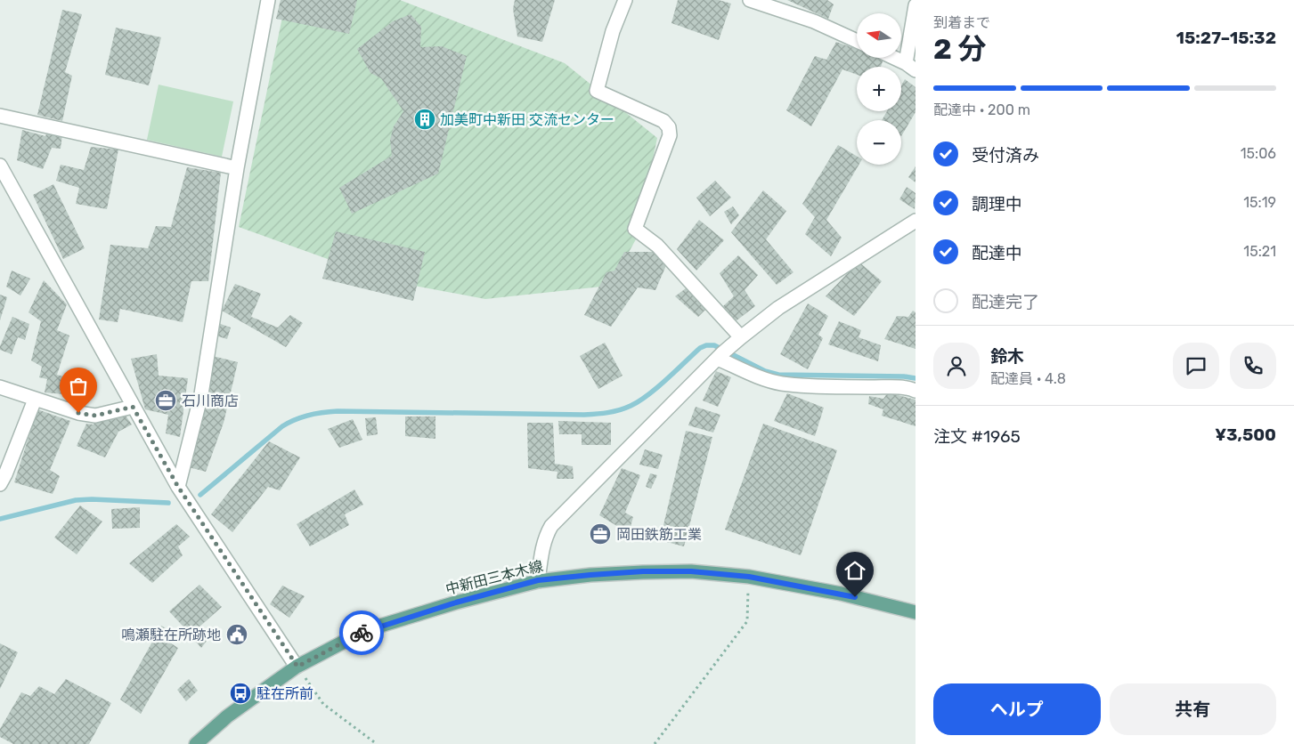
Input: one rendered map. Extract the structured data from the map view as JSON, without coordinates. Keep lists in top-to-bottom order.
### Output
{
  "streets": {
    "main road": ["中新田三本木線"]
  },
  "places": {
    "building": ["加美町中新田 交流センター"],
    "office": ["石川商店", "岡田鉄筋工業"],
    "public building": ["鳴瀬駐在所跡地"],
    "bus stop": ["駐在所前"]
  },
  "north": "left",
  "page": {
    "heading": ["2 分", "到着まで", "15:27–15:32"],
    "panel": [
      "鈴木",
      "配達員 · 4.8",
      "注文 #1965",
      "¥3,500"
    ],
    "map_buttons": ["+", "−"],
    "bar": "配達中 · 200 m",
    "list": [
      ["受付済み", "15:06"],
      ["調理中", "15:19"],
      ["配達中", "15:21"],
      "配達完了"
    ],
    "buttons": ["ヘルプ", "共有"]
  }
}
